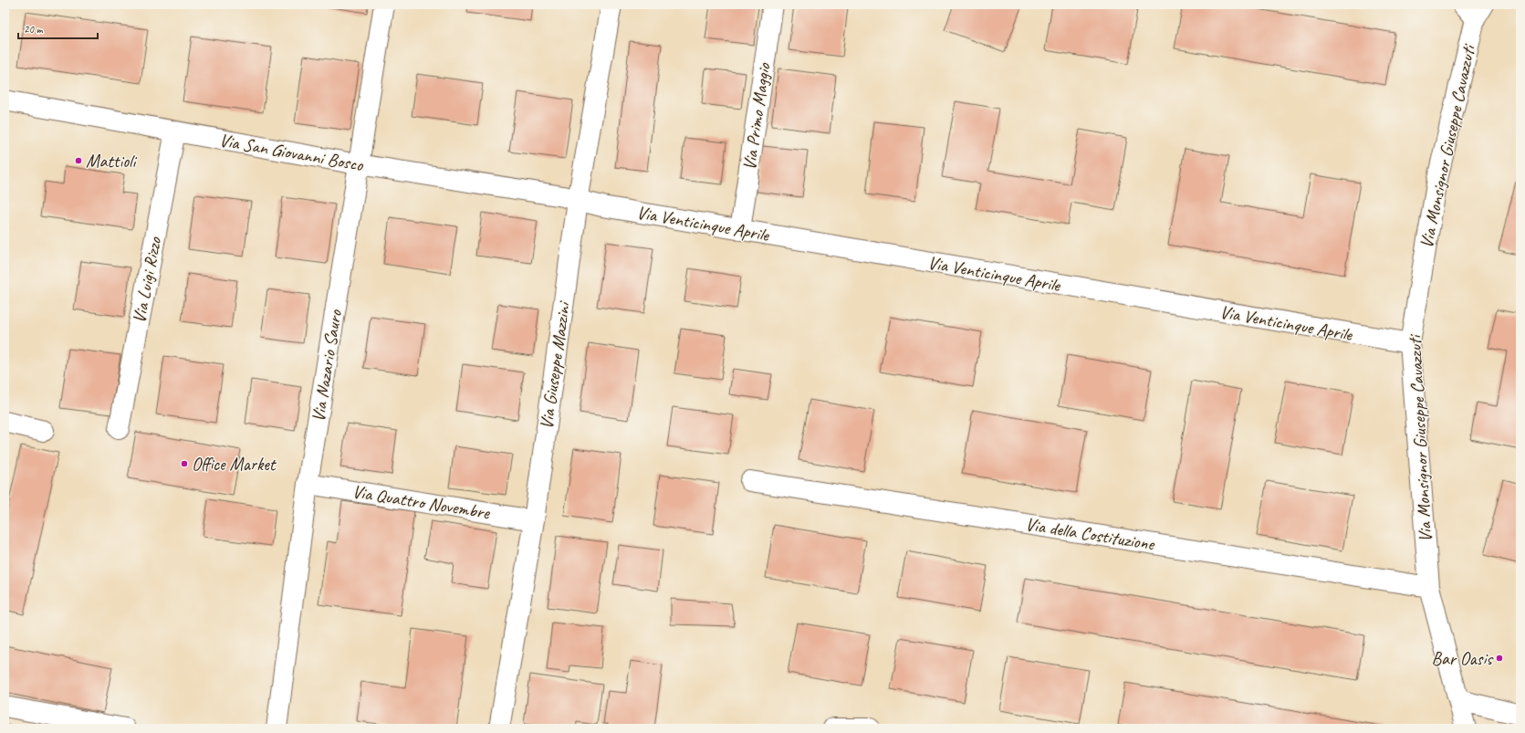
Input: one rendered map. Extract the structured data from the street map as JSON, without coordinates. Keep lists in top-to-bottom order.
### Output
{
  "streets": {
    "street": [
      "Via Primo Maggio",
      "Via Monsignor Giuseppe Cavazzuti",
      "Via San Giovanni Bosco",
      "Via Venticinque Aprile",
      "Via Luigi Rizzo",
      "Via Nazario Sauro",
      "Via Giuseppe Mazzini",
      "Via Quattro Novembre",
      "Via della Costituzione"
    ]
  },
  "crossings": [
    ["Via Primo Maggio", "Via Venticinque Aprile"],
    ["Via Monsignor Giuseppe Cavazzuti", "Via Venticinque Aprile"],
    ["Via Monsignor Giuseppe Cavazzuti", "Via della Costituzione"],
    ["Via San Giovanni Bosco", "Via Venticinque Aprile"],
    ["Via San Giovanni Bosco", "Via Luigi Rizzo"],
    ["Via San Giovanni Bosco", "Via Nazario Sauro"],
    ["Via San Giovanni Bosco", "Via Giuseppe Mazzini"],
    ["Via Venticinque Aprile", "Via Giuseppe Mazzini"],
    ["Via Nazario Sauro", "Via Quattro Novembre"],
    ["Via Giuseppe Mazzini", "Via Quattro Novembre"]
  ],
  "places": ["Mattioli", "Office Market", "Bar Oasis"],
  "scale_bar": "20 m"
}
